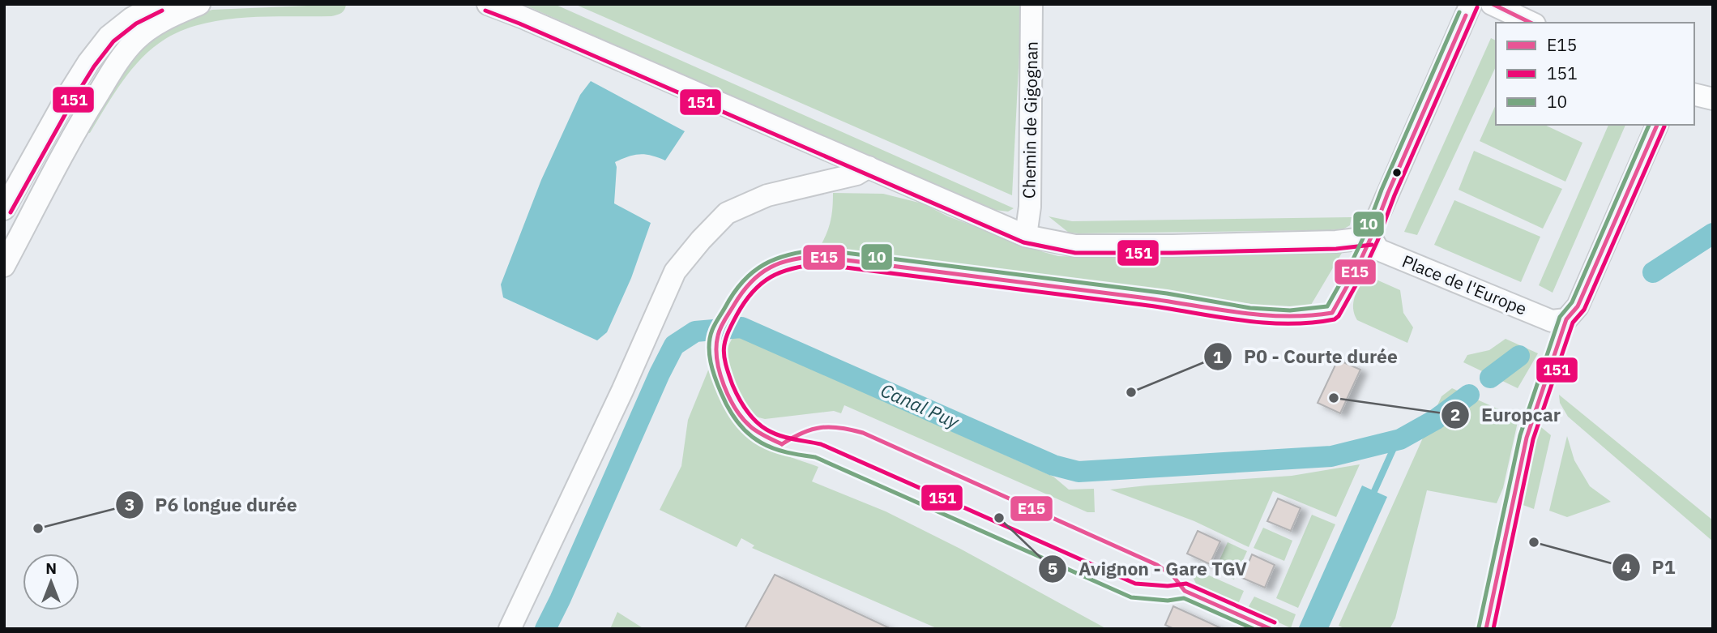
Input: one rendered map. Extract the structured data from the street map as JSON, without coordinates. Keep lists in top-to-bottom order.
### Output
{
  "streets": {
    "street": ["Chemin de Gigognan", "Place de l'Europe"]
  },
  "water": ["Canal Puy"],
  "places": [
    "P0 - Courte durée",
    "Europcar",
    "Avignon - Gare TGV",
    "P6 longue durée",
    "P1"
  ],
  "lines": ["transit line E15", "transit line 151", "transit line 10"],
  "legend": ["E15", "151", "10"],
  "north": "top"
}
